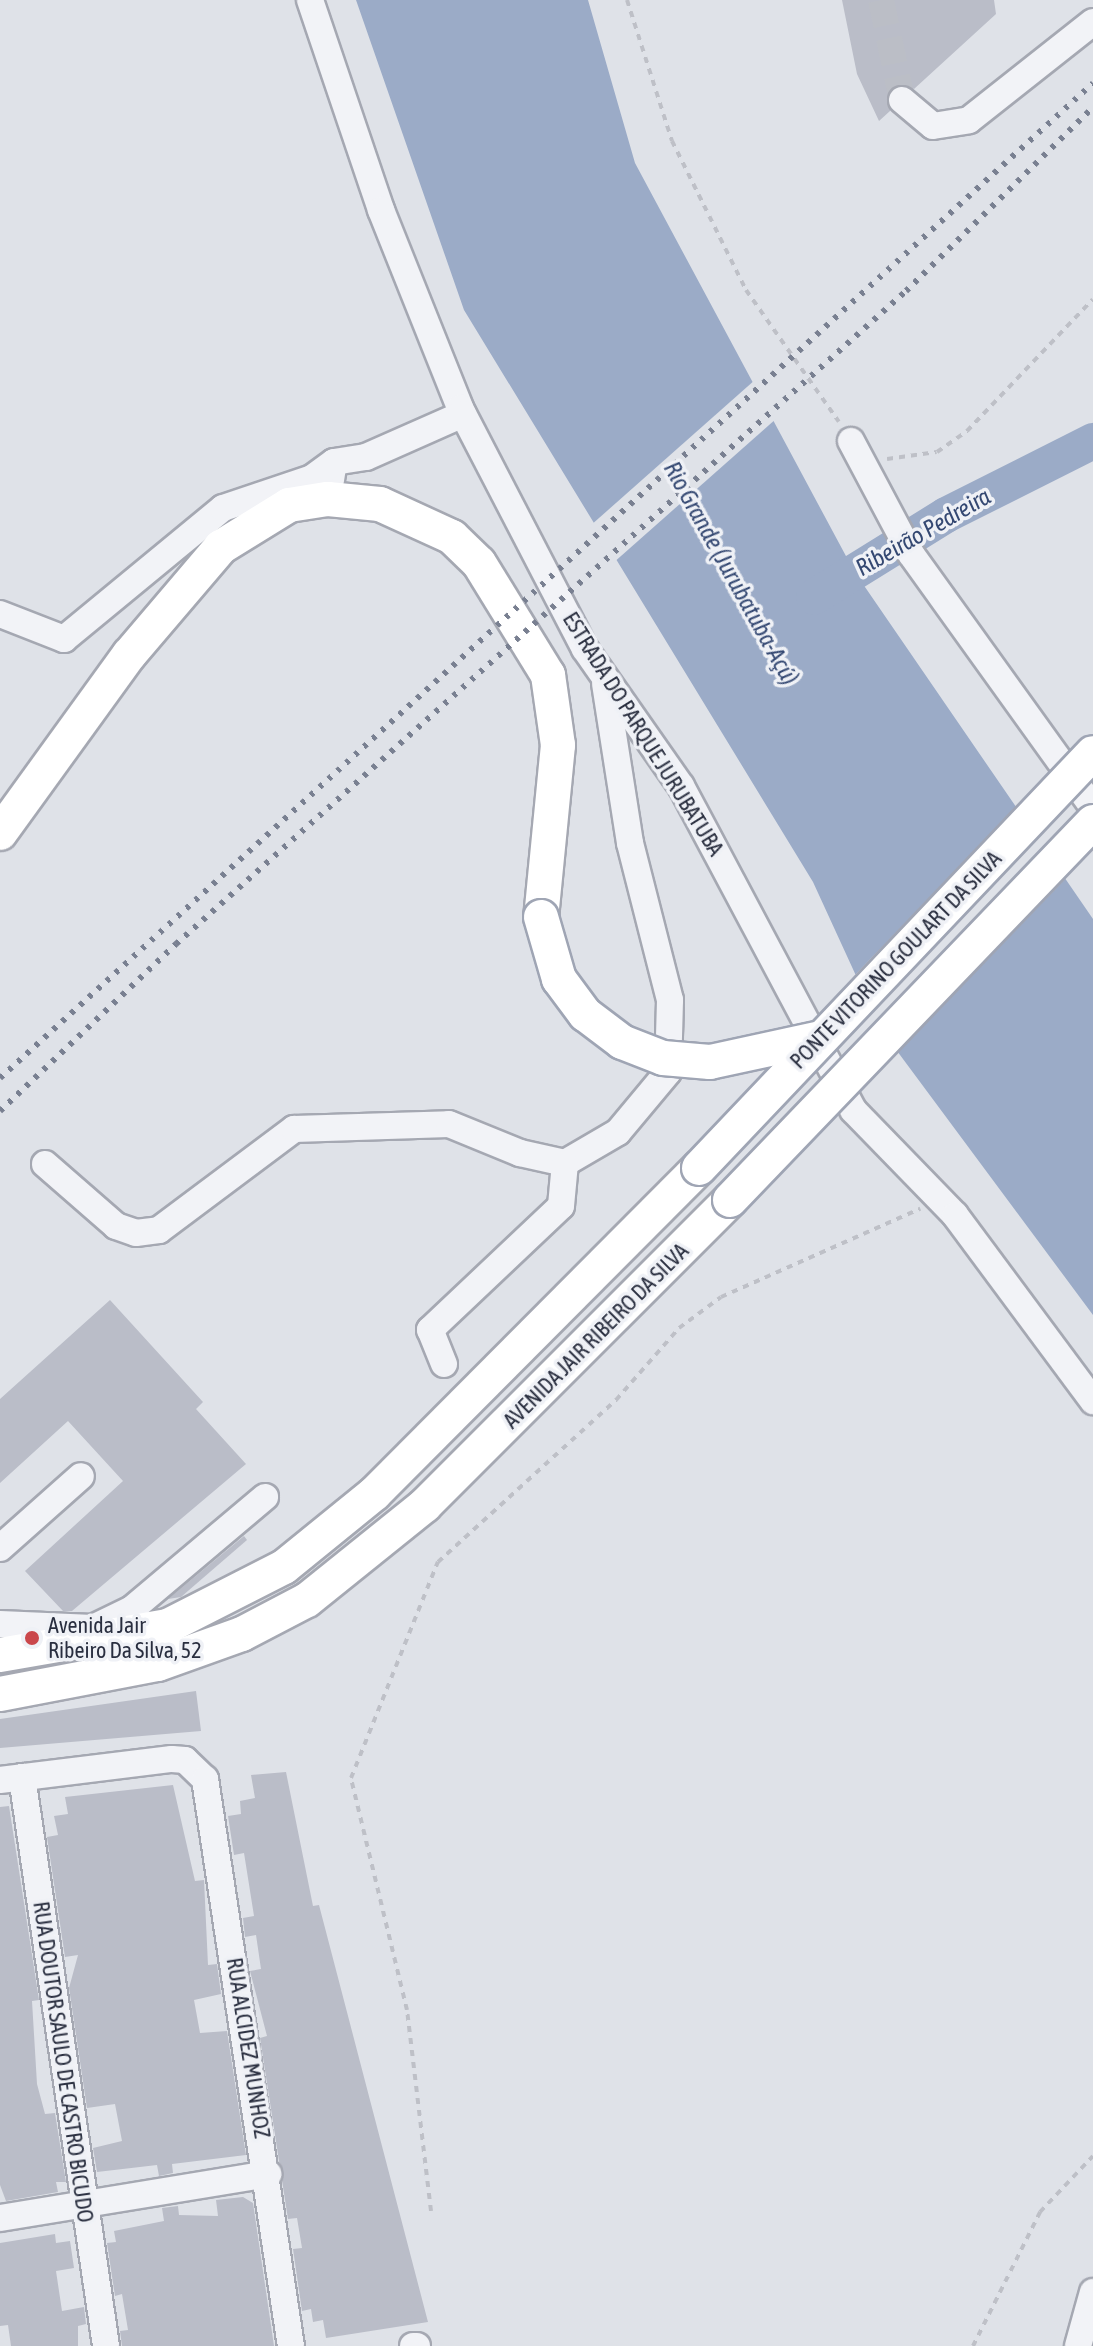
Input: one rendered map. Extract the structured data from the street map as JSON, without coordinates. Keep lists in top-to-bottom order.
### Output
{
  "streets": {
    "main road": ["PONTE VITORINO GOULART DA SILVA", "AVENIDA JAIR RIBEIRO DA SILVA"],
    "street": ["ESTRADA DO PARQUE JURUBATUBA", "RUA ALCIDEZ MUNHOZ", "RUA DOUTOR SAULO DE CASTRO BICUDO"]
  },
  "crossings": [
    ["PONTE VITORINO GOULART DA SILVA", "AVENIDA JAIR RIBEIRO DA SILVA"],
    ["RUA ALCIDEZ MUNHOZ", "RUA DOUTOR SAULO DE CASTRO BICUDO"]
  ],
  "water": ["Ribeirão Pedreira", "Rio Grande (Jurubatuba-Açú)"],
  "places": ["Avenida Jair Ribeiro Da Silva, 52"]
}
